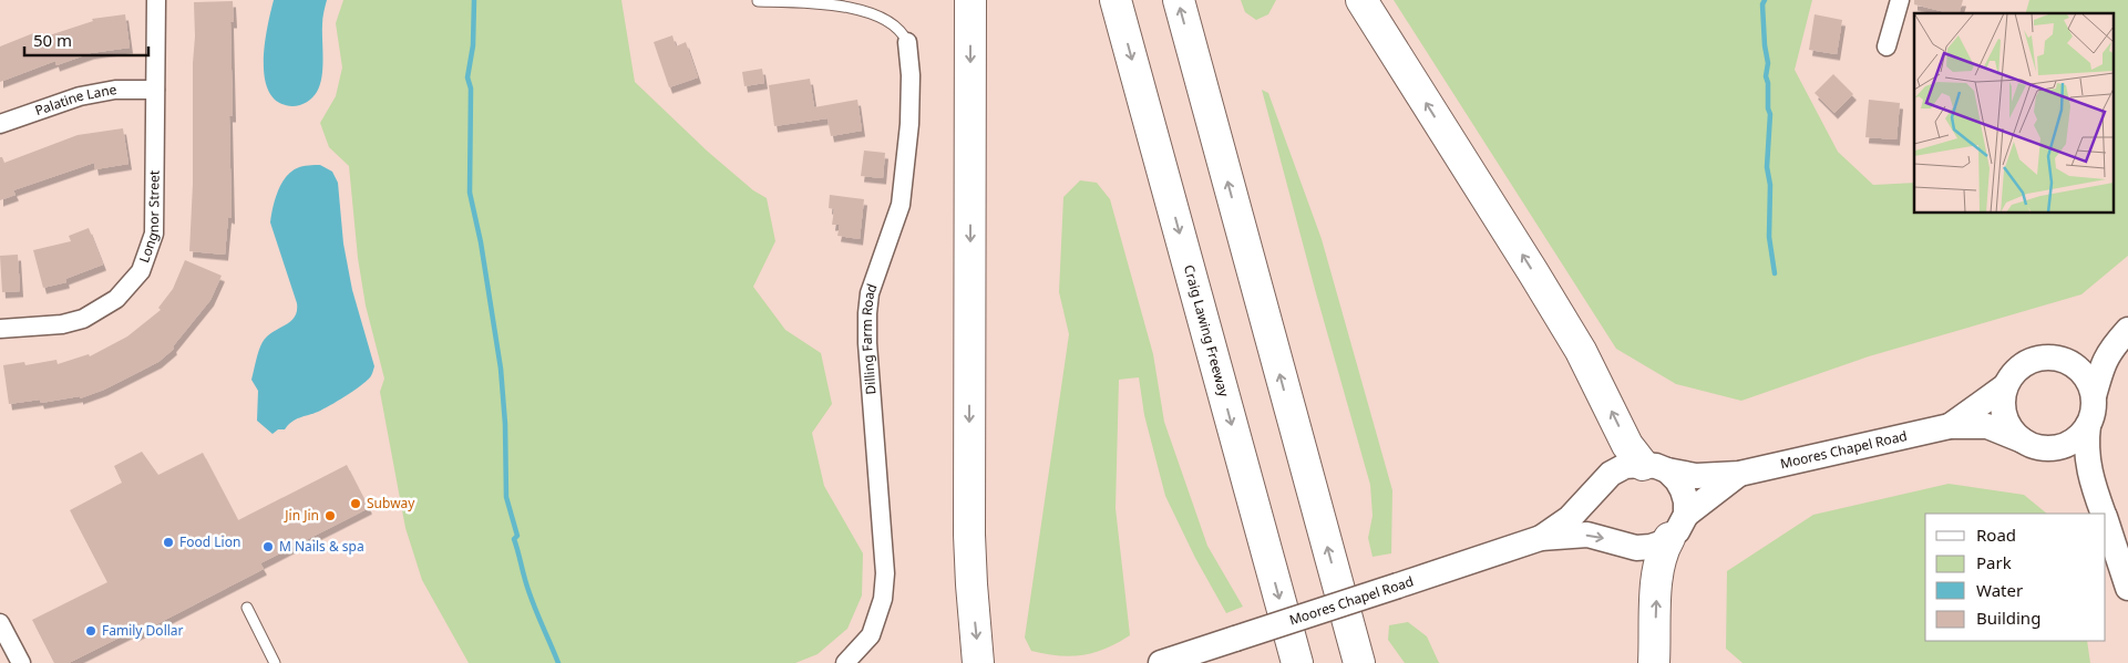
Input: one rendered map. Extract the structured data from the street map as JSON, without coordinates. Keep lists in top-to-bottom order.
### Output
{
  "streets": {
    "highway": ["Craig Lawing Freeway"],
    "main road": ["Moores Chapel Road"],
    "street": ["Palatine Lane", "Longnor Street", "Dilling Farm Road"]
  },
  "crossings": [
    ["Palatine Lane", "Longnor Street"]
  ],
  "places": [
    "Subway",
    "Jin Jin",
    "Food Lion",
    "M Nails & spa",
    "Family Dollar"
  ],
  "legend": [
    "Road",
    "Park",
    "Water",
    "Building"
  ],
  "scale_bar": "50 m"
}
